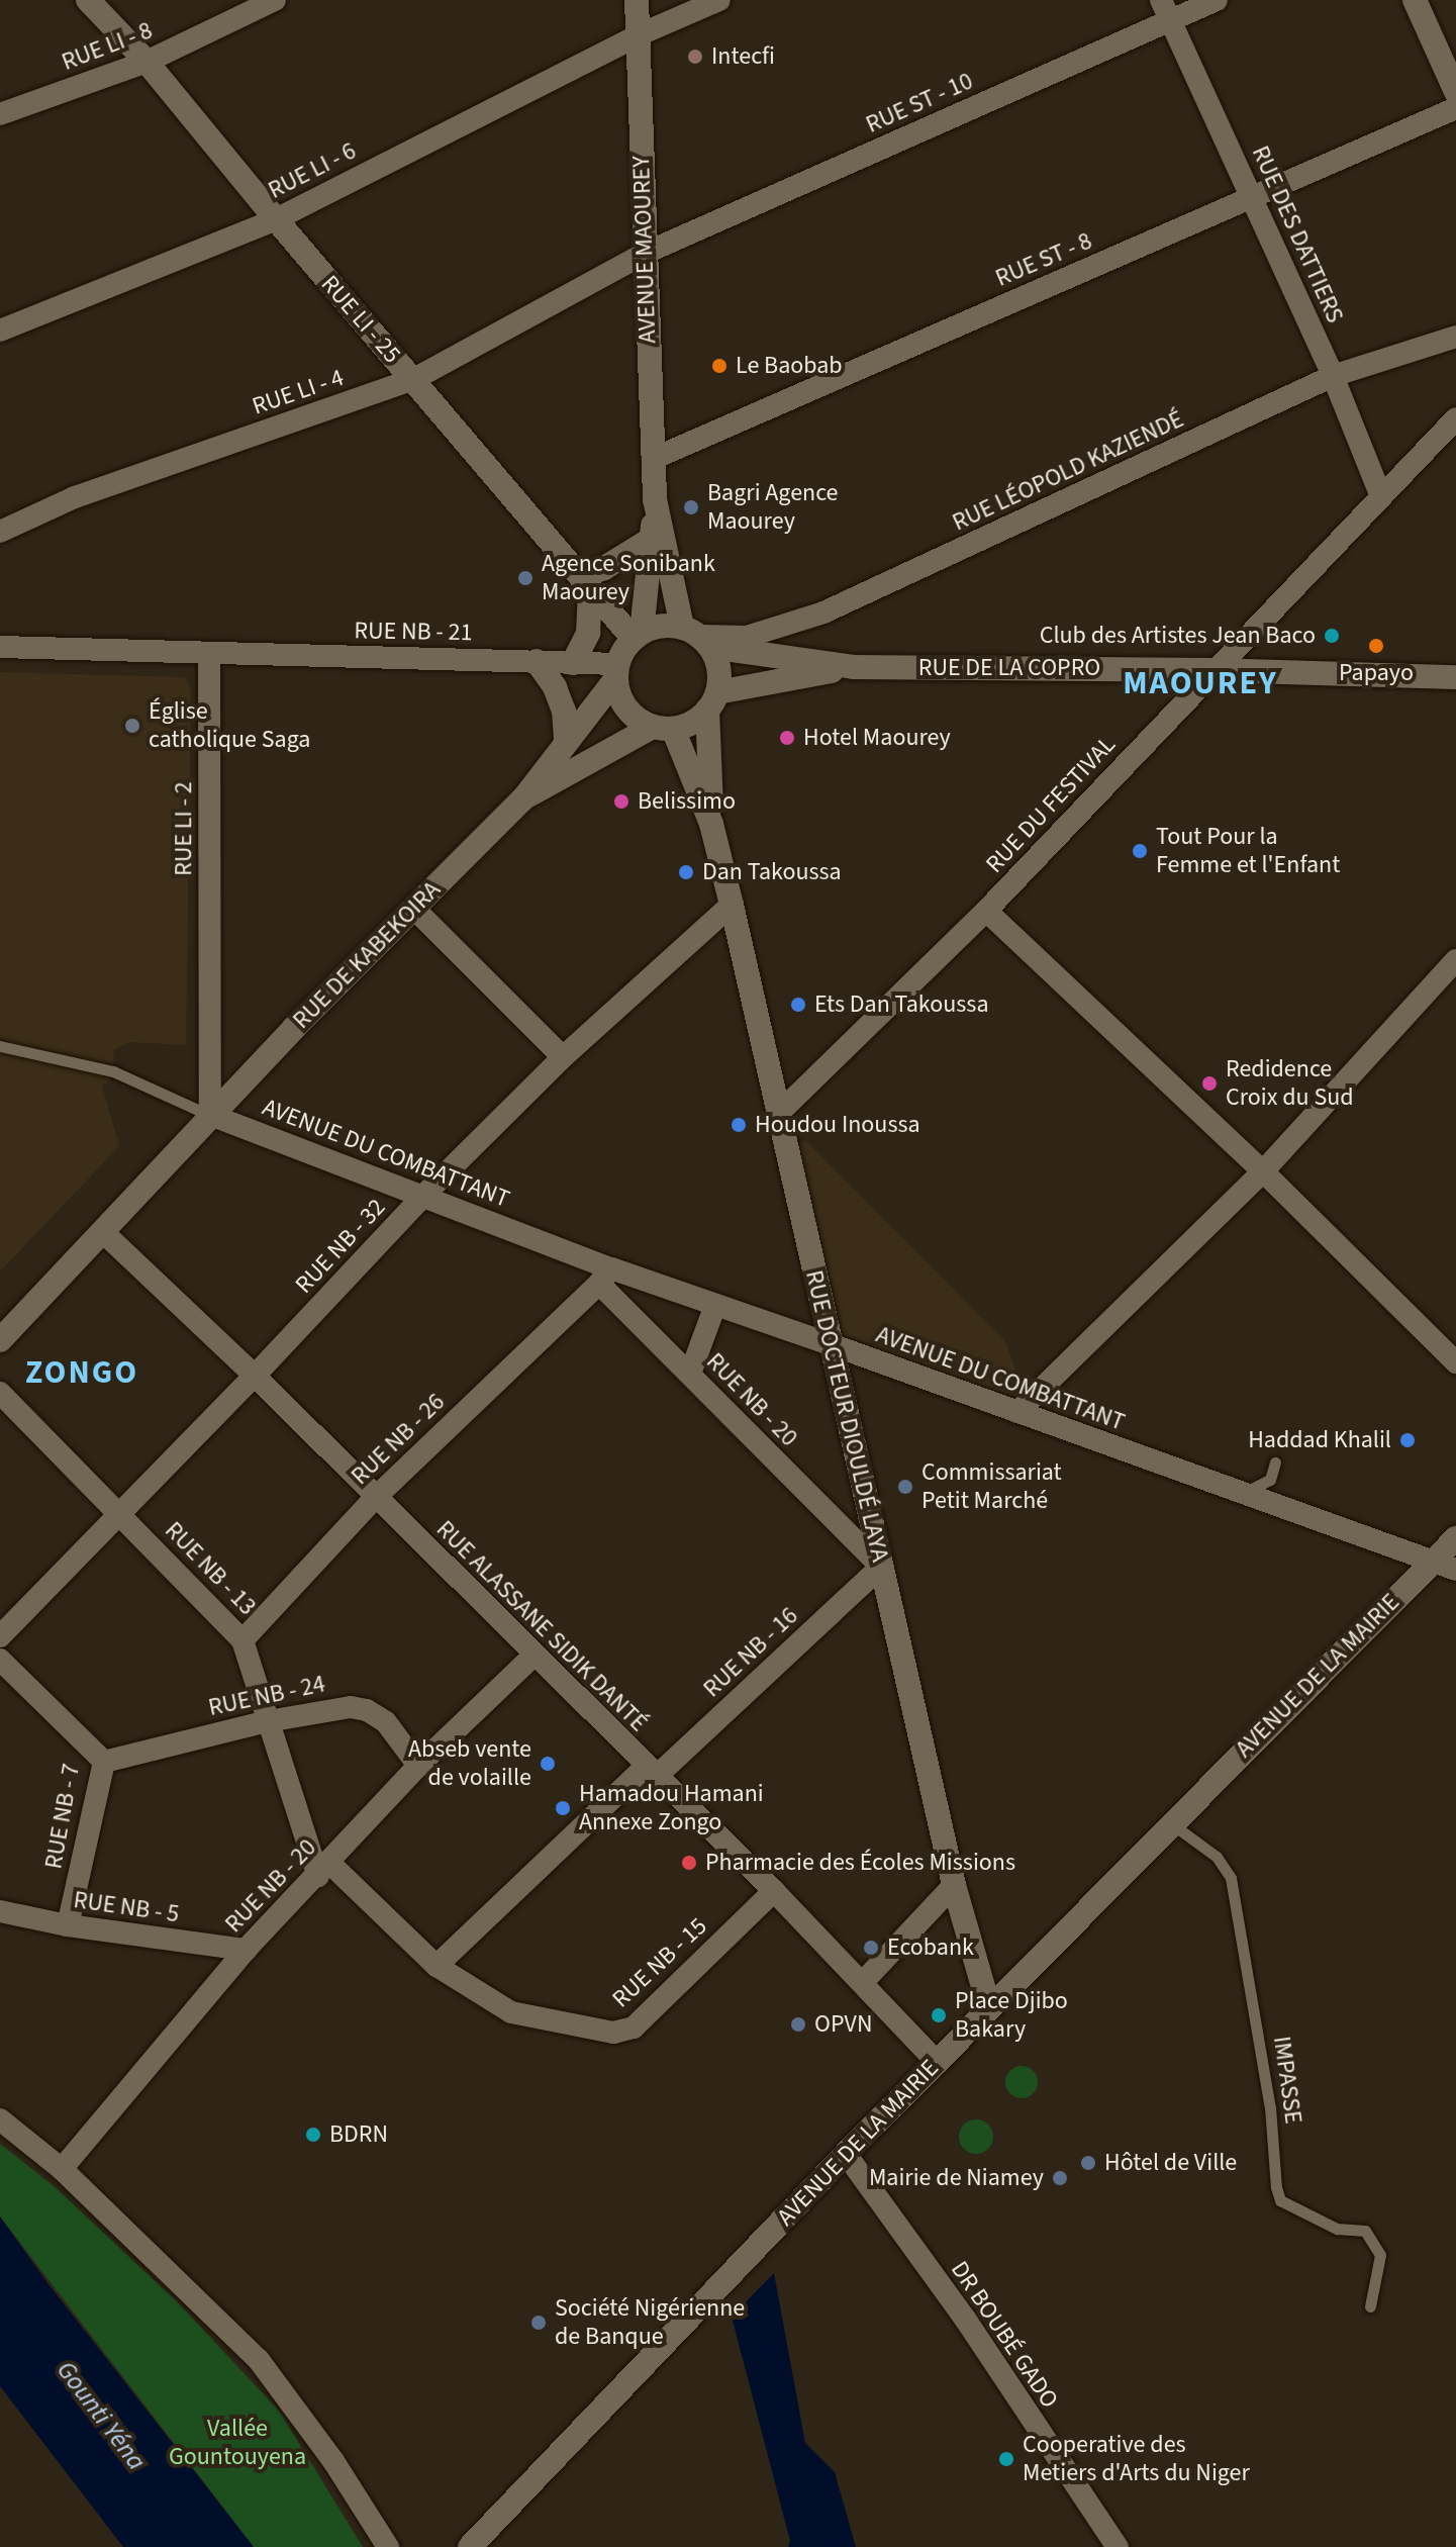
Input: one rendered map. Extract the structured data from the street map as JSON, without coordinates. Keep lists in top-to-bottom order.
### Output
{
  "streets": {
    "street": [
      "RUE LI - 8",
      "RUE ST - 10",
      "RUE LI - 6",
      "RUE DES DATTIERS",
      "AVENUE MAOUREY",
      "RUE ST - 8",
      "RUE LI - 25",
      "RUE LI - 4",
      "RUE LÉOPOLD KAZIENDÉ",
      "RUE NB - 21",
      "RUE DE LA COPRO",
      "RUE DU FESTIVAL",
      "RUE LI - 2",
      "RUE DE KABEKOIRA",
      "AVENUE DU COMBATTANT",
      "RUE NB - 32",
      "RUE NB - 20",
      "RUE DOCTEUR DIOULDÉ LAYA",
      "RUE NB - 26",
      "RUE NB - 13",
      "RUE ALASSANE SIDIK DANTÉ",
      "RUE NB - 16",
      "AVENUE DE LA MAIRIE",
      "RUE NB - 24",
      "RUE NB - 7",
      "RUE NB - 5",
      "RUE NB - 15",
      "DR BOUBÉ GADO"
    ],
    "lane": ["IMPASSE"]
  },
  "crossings": [
    ["RUE LI - 8", "RUE LI - 25"],
    ["RUE ST - 10", "RUE DES DATTIERS"],
    ["RUE ST - 10", "AVENUE MAOUREY"],
    ["RUE ST - 10", "RUE LI - 4"],
    ["RUE LI - 6", "AVENUE MAOUREY"],
    ["RUE LI - 6", "RUE LI - 25"],
    ["RUE DES DATTIERS", "RUE ST - 8"],
    ["RUE DES DATTIERS", "RUE LÉOPOLD KAZIENDÉ"],
    ["RUE DES DATTIERS", "RUE DU FESTIVAL"],
    ["AVENUE MAOUREY", "RUE ST - 8"],
    ["AVENUE MAOUREY", "RUE LI - 25"],
    ["AVENUE MAOUREY", "RUE LI - 4"],
    ["AVENUE MAOUREY", "RUE LÉOPOLD KAZIENDÉ"],
    ["AVENUE MAOUREY", "RUE NB - 21"],
    ["AVENUE MAOUREY", "RUE DE LA COPRO"],
    ["AVENUE MAOUREY", "RUE DE KABEKOIRA"],
    ["AVENUE MAOUREY", "RUE DOCTEUR DIOULDÉ LAYA"],
    ["RUE LI - 25", "RUE LI - 4"],
    ["RUE LI - 25", "RUE LÉOPOLD KAZIENDÉ"],
    ["RUE LI - 25", "RUE NB - 21"],
    ["RUE LI - 25", "RUE DE LA COPRO"],
    ["RUE LI - 25", "RUE DE KABEKOIRA"],
    ["RUE LI - 25", "RUE DOCTEUR DIOULDÉ LAYA"],
    ["RUE LÉOPOLD KAZIENDÉ", "RUE NB - 21"],
    ["RUE LÉOPOLD KAZIENDÉ", "RUE DE LA COPRO"],
    ["RUE LÉOPOLD KAZIENDÉ", "RUE DE KABEKOIRA"],
    ["RUE LÉOPOLD KAZIENDÉ", "RUE DOCTEUR DIOULDÉ LAYA"],
    ["RUE NB - 21", "RUE DE LA COPRO"],
    ["RUE NB - 21", "RUE LI - 2"],
    ["RUE NB - 21", "RUE DE KABEKOIRA"],
    ["RUE NB - 21", "RUE DOCTEUR DIOULDÉ LAYA"],
    ["RUE DE LA COPRO", "RUE DU FESTIVAL"],
    ["RUE DE LA COPRO", "RUE DE KABEKOIRA"],
    ["RUE DE LA COPRO", "RUE DOCTEUR DIOULDÉ LAYA"],
    ["RUE DU FESTIVAL", "RUE DOCTEUR DIOULDÉ LAYA"],
    ["RUE LI - 2", "RUE DE KABEKOIRA"],
    ["RUE LI - 2", "AVENUE DU COMBATTANT"],
    ["RUE DE KABEKOIRA", "AVENUE DU COMBATTANT"],
    ["RUE DE KABEKOIRA", "RUE DOCTEUR DIOULDÉ LAYA"],
    ["RUE DE KABEKOIRA", "RUE ALASSANE SIDIK DANTÉ"],
    ["AVENUE DU COMBATTANT", "RUE NB - 32"],
    ["AVENUE DU COMBATTANT", "RUE NB - 20"],
    ["AVENUE DU COMBATTANT", "RUE DOCTEUR DIOULDÉ LAYA"],
    ["AVENUE DU COMBATTANT", "RUE NB - 26"],
    ["AVENUE DU COMBATTANT", "AVENUE DE LA MAIRIE"],
    ["RUE NB - 32", "RUE DOCTEUR DIOULDÉ LAYA"],
    ["RUE NB - 32", "RUE NB - 13"],
    ["RUE NB - 32", "RUE ALASSANE SIDIK DANTÉ"],
    ["RUE NB - 20", "RUE DOCTEUR DIOULDÉ LAYA"],
    ["RUE NB - 20", "RUE NB - 26"],
    ["RUE NB - 20", "RUE NB - 13"],
    ["RUE NB - 20", "RUE ALASSANE SIDIK DANTÉ"],
    ["RUE NB - 20", "RUE NB - 16"],
    ["RUE NB - 20", "RUE NB - 24"],
    ["RUE NB - 20", "RUE NB - 5"],
    ["RUE NB - 20", "RUE NB - 15"],
    ["RUE DOCTEUR DIOULDÉ LAYA", "RUE NB - 16"],
    ["RUE DOCTEUR DIOULDÉ LAYA", "AVENUE DE LA MAIRIE"],
    ["RUE NB - 26", "RUE NB - 13"],
    ["RUE NB - 26", "RUE ALASSANE SIDIK DANTÉ"],
    ["RUE NB - 13", "RUE NB - 24"],
    ["RUE NB - 13", "RUE NB - 15"],
    ["RUE ALASSANE SIDIK DANTÉ", "RUE NB - 16"],
    ["RUE ALASSANE SIDIK DANTÉ", "AVENUE DE LA MAIRIE"],
    ["RUE ALASSANE SIDIK DANTÉ", "RUE NB - 15"],
    ["RUE NB - 16", "RUE NB - 15"],
    ["AVENUE DE LA MAIRIE", "IMPASSE"],
    ["AVENUE DE LA MAIRIE", "DR BOUBÉ GADO"],
    ["RUE NB - 24", "RUE NB - 7"],
    ["RUE NB - 7", "RUE NB - 5"]
  ],
  "districts": ["MAOUREY", "ZONGO"],
  "water": ["Gounti Yéna"],
  "parks": ["Vallée Gountouyena"],
  "places": [
    "Intecfi",
    "Le Baobab",
    "Bagri Agence Maourey",
    "Agence Sonibank Maourey",
    "Club des Artistes Jean Baco",
    "Papayo",
    "Église catholique Saga",
    "Hotel Maourey",
    "Belissimo",
    "Tout Pour la Femme et l'Enfant",
    "Dan Takoussa",
    "Ets Dan Takoussa",
    "Redidence Croix du Sud",
    "Houdou Inoussa",
    "Haddad Khalil",
    "Commissariat Petit Marché",
    "Abseb vente de volaille",
    "Hamadou Hamani Annexe Zongo",
    "Pharmacie des Écoles Missions",
    "Ecobank",
    "Place Djibo Bakary",
    "OPVN",
    "BDRN",
    "Hôtel de Ville",
    "Mairie de Niamey",
    "Société Nigérienne de Banque",
    "Cooperative des Metiers d'Arts du Niger"
  ]
}
